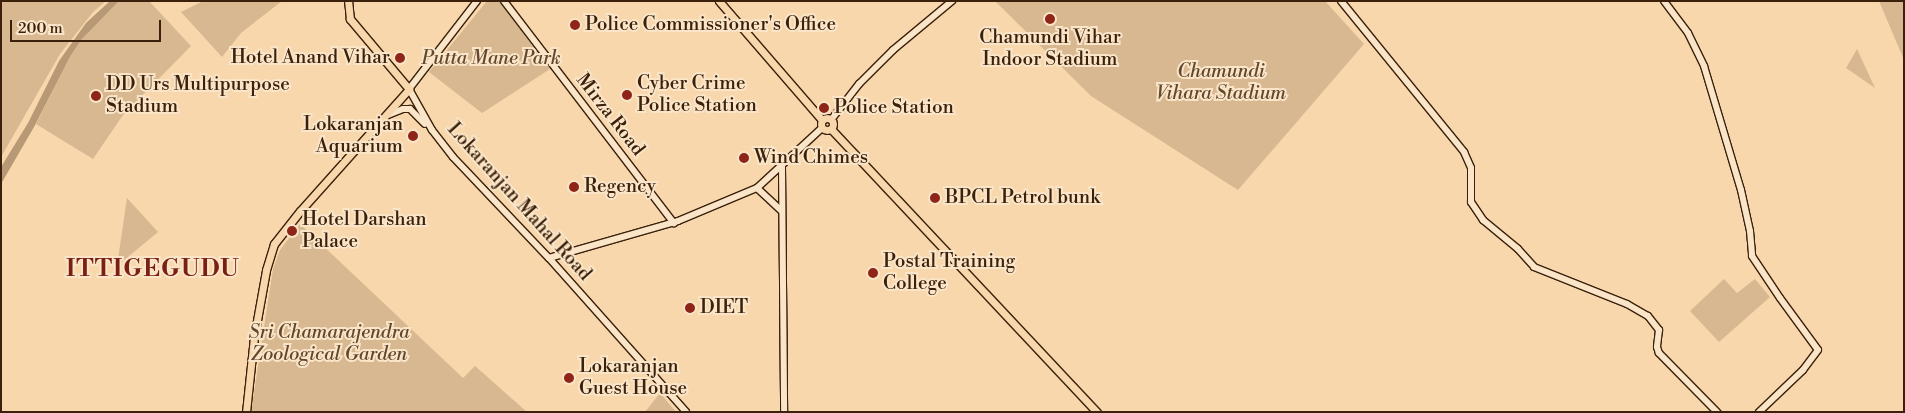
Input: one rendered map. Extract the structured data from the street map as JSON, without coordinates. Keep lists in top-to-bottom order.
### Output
{
  "streets": {
    "main road": ["Lokaranjan Mahal Road"],
    "street": ["Mirza Road"]
  },
  "districts": ["ITTIGEGUDU"],
  "parks": ["Putta Mane Park", "Chamundi Vihara Stadium", "Sri Chamarajendra Zoological Garden"],
  "places": [
    "Chamundi Vihar Indoor Stadium",
    "Police Commissioner's Office",
    "Hotel Anand Vihar",
    "Cyber Crime Police Station",
    "DD Urs Multipurpose Stadium",
    "Police Station",
    "Lokaranjan Aquarium",
    "Wind Chimes",
    "Regency",
    "BPCL Petrol bunk",
    "Hotel Darshan Palace",
    "Postal Training College",
    "DIET",
    "Lokaranjan Guest House"
  ],
  "scale_bar": "200 m"
}
